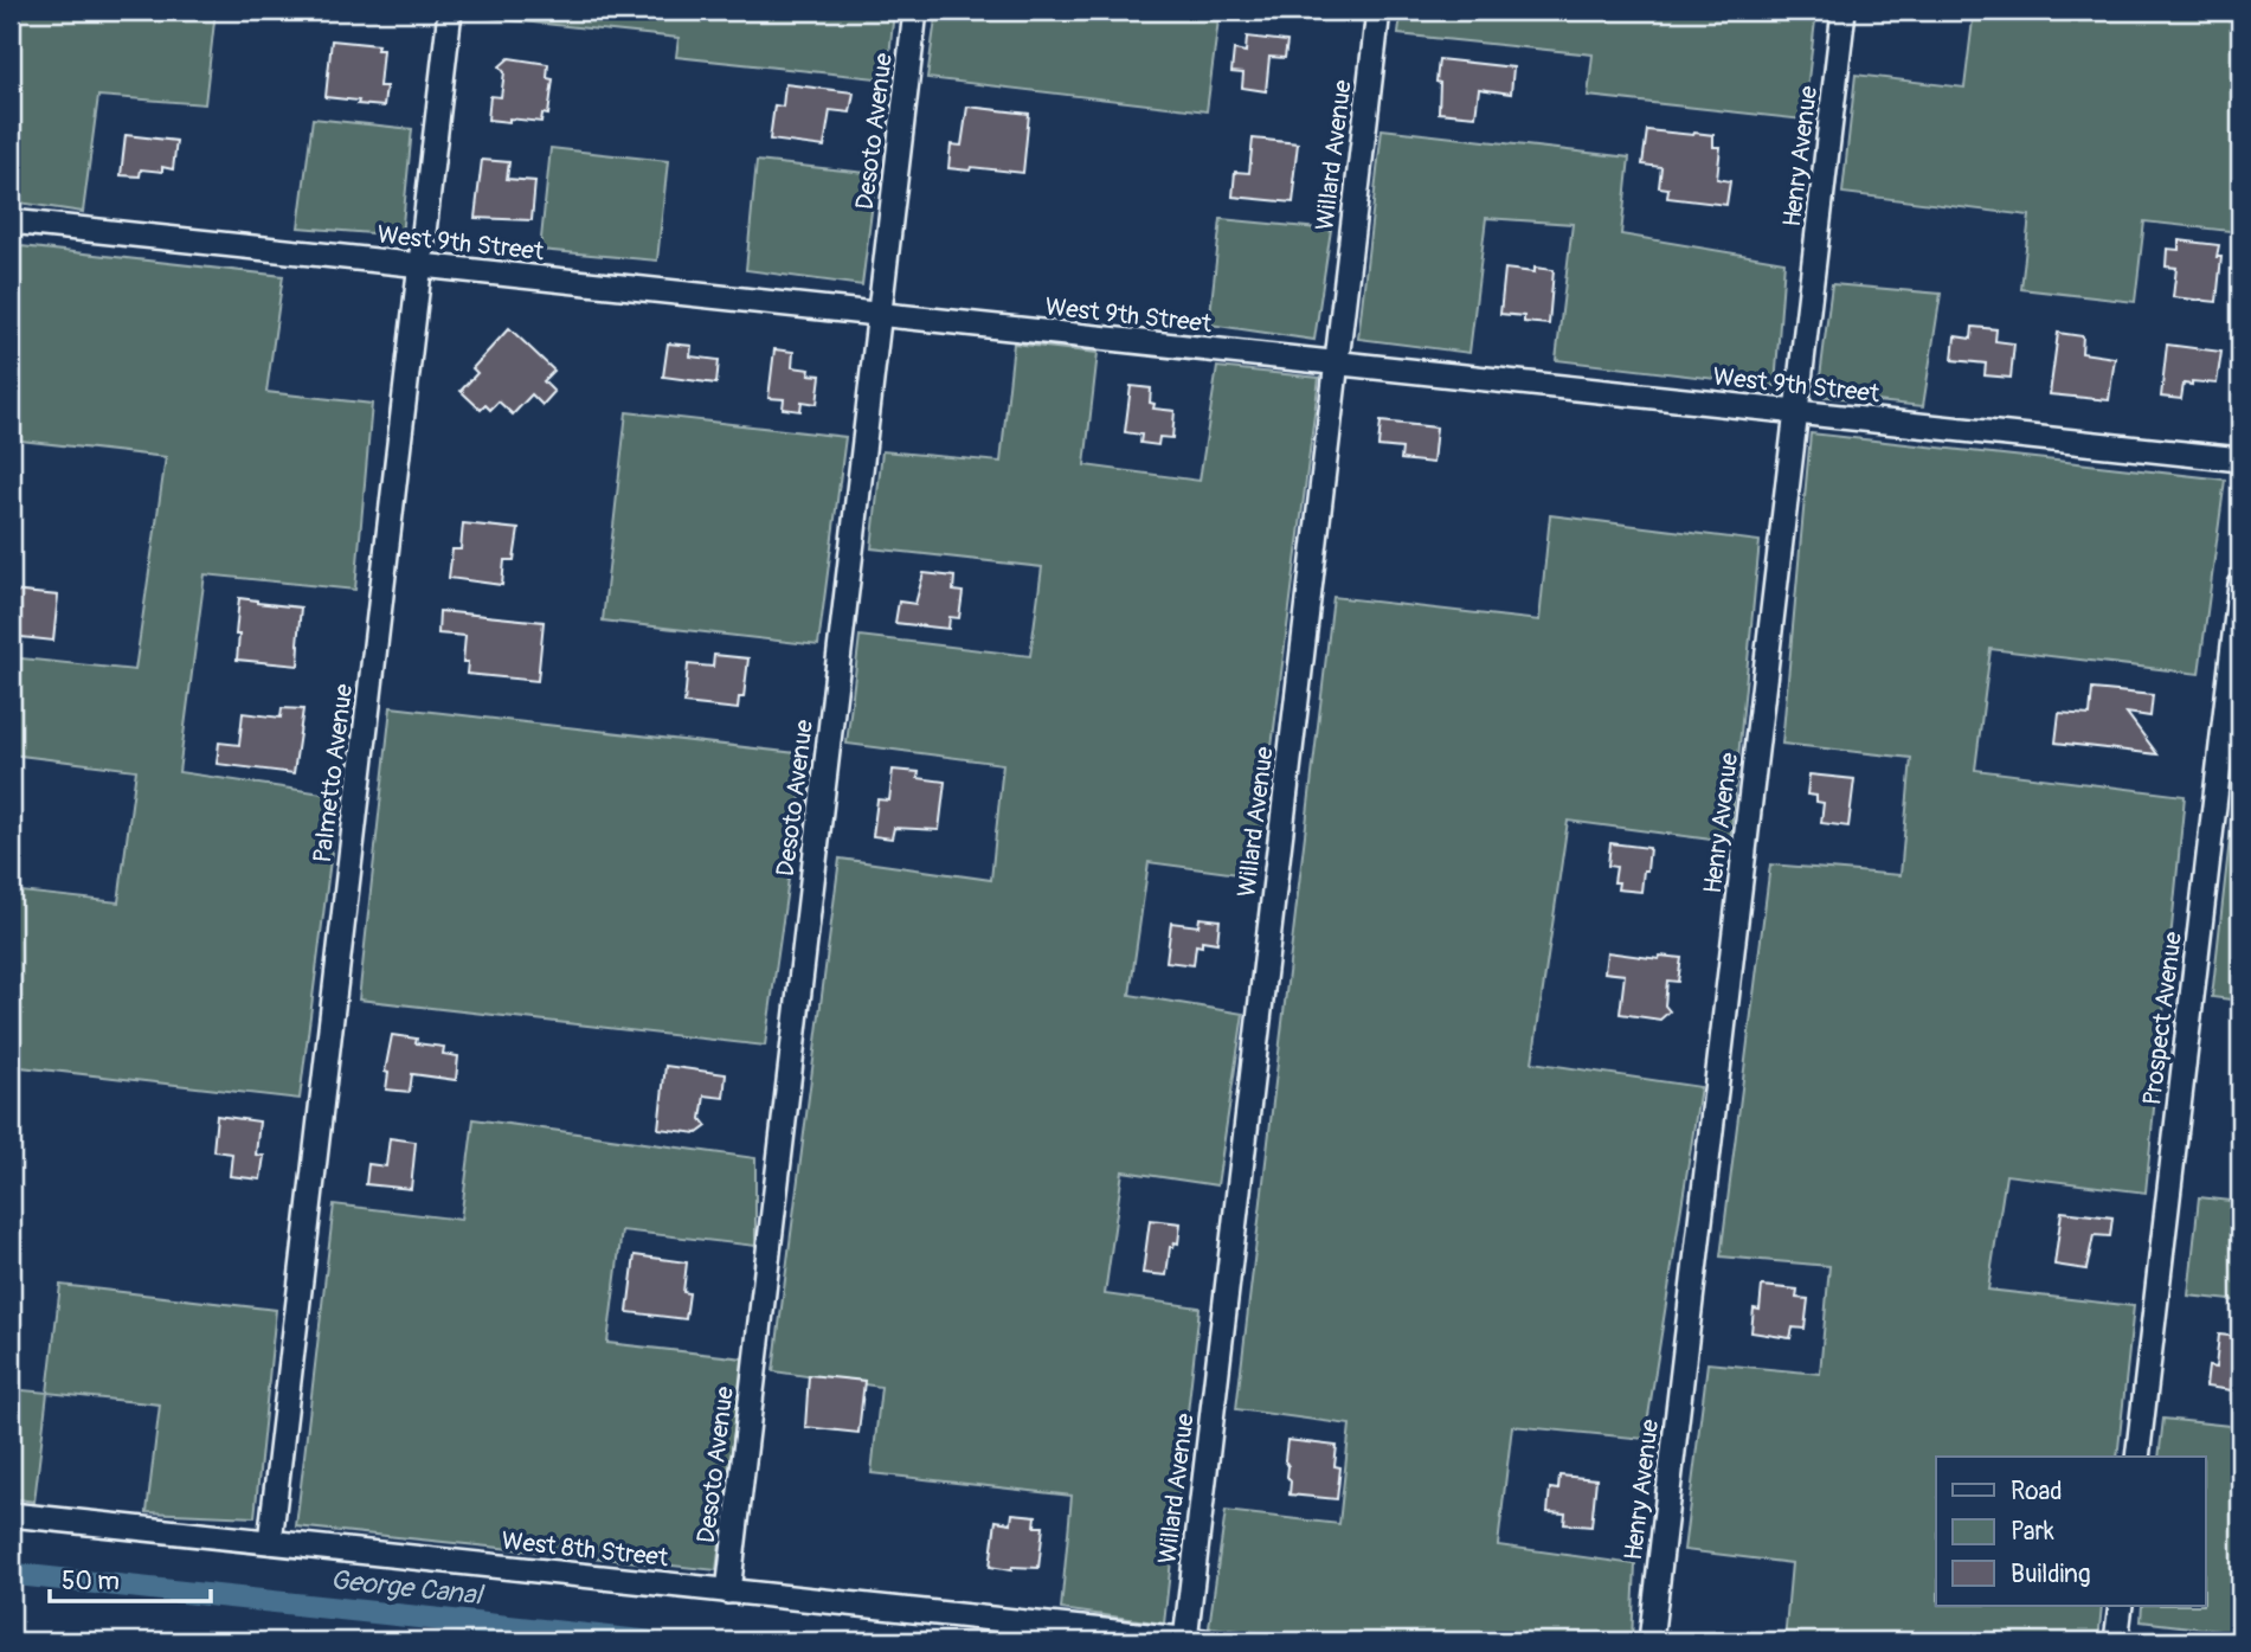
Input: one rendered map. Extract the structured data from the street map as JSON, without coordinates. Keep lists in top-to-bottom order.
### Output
{
  "streets": {
    "street": [
      "Desoto Avenue",
      "Willard Avenue",
      "Henry Avenue",
      "West 9th Street",
      "Palmetto Avenue",
      "Prospect Avenue",
      "West 8th Street"
    ]
  },
  "crossings": [
    ["Desoto Avenue", "West 9th Street"],
    ["Desoto Avenue", "West 8th Street"],
    ["Willard Avenue", "West 9th Street"],
    ["Willard Avenue", "West 8th Street"],
    ["Henry Avenue", "West 9th Street"],
    ["West 9th Street", "Palmetto Avenue"],
    ["Palmetto Avenue", "West 8th Street"]
  ],
  "water": ["George Canal"],
  "legend": ["Road", "Park", "Building"],
  "scale_bar": "50 m"
}
